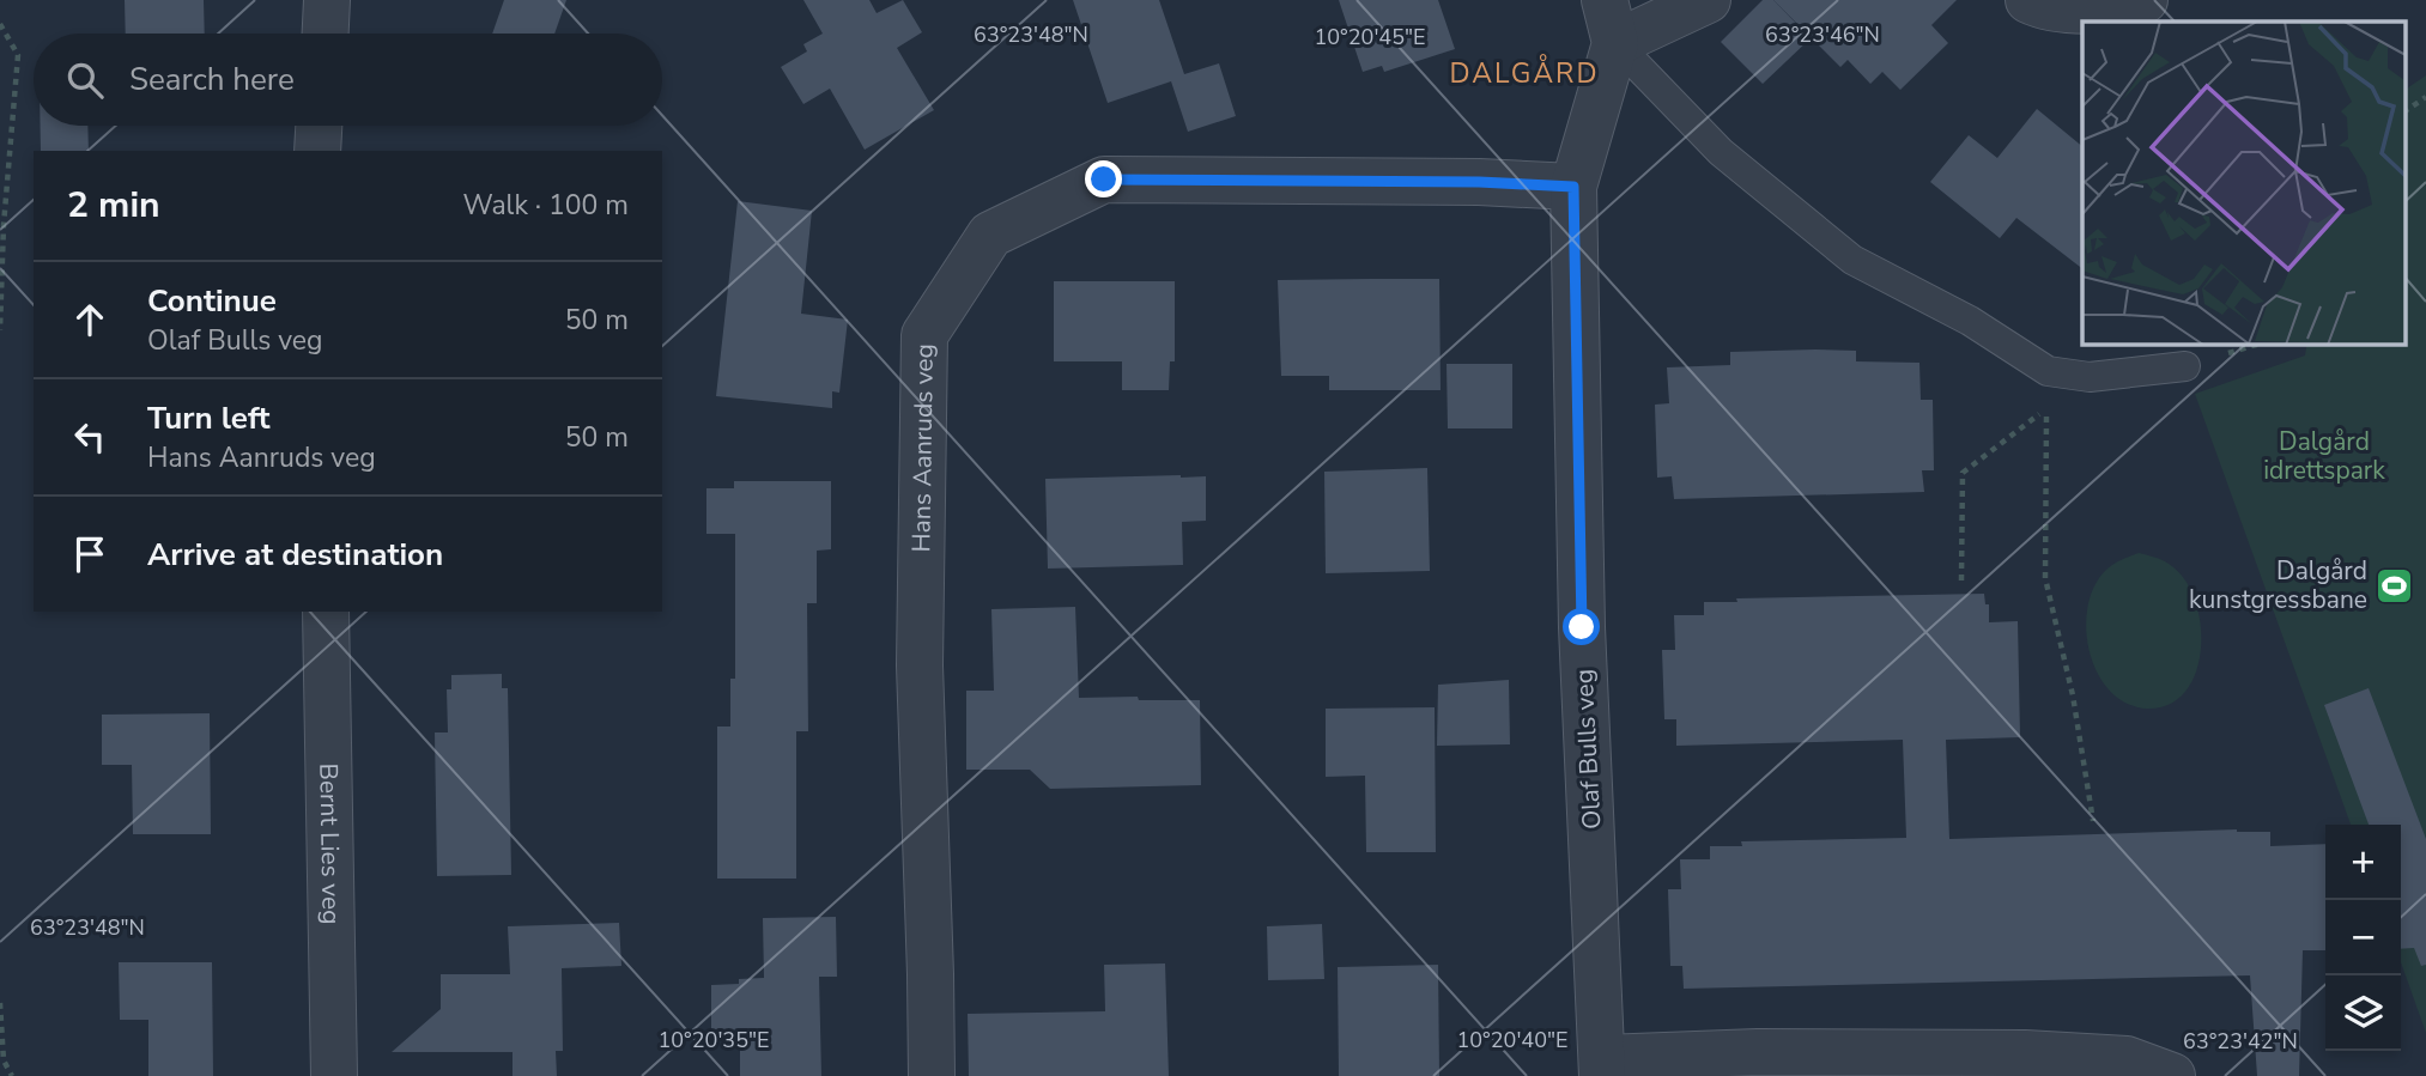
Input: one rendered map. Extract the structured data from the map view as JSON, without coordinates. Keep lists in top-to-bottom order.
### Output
{
  "streets": {
    "street": ["Hans Aanruds veg", "Olaf Bulls veg", "Bernt Lies veg"]
  },
  "crossings": [
    ["Hans Aanruds veg", "Olaf Bulls veg"]
  ],
  "districts": ["DALGÅRD"],
  "parks": ["Dalgård idrettspark"],
  "places": {
    "sports": ["Dalgård kunstgressbane"]
  },
  "page": {
    "search": "Search here",
    "heading": ["2 min", "Walk · 100 m"],
    "list": [
      ["Continue", "Olaf Bulls veg", "50 m"],
      ["Turn left", "Hans Aanruds veg", "50 m"],
      "Arrive at destination"
    ],
    "map_buttons": ["+", "−"]
  },
  "coordinates": [
    "63°23'46\"N",
    "63°23'48\"N",
    "10°20'45\"E",
    "10°20'35\"E",
    "10°20'40\"E",
    "63°23'42\"N"
  ]
}
